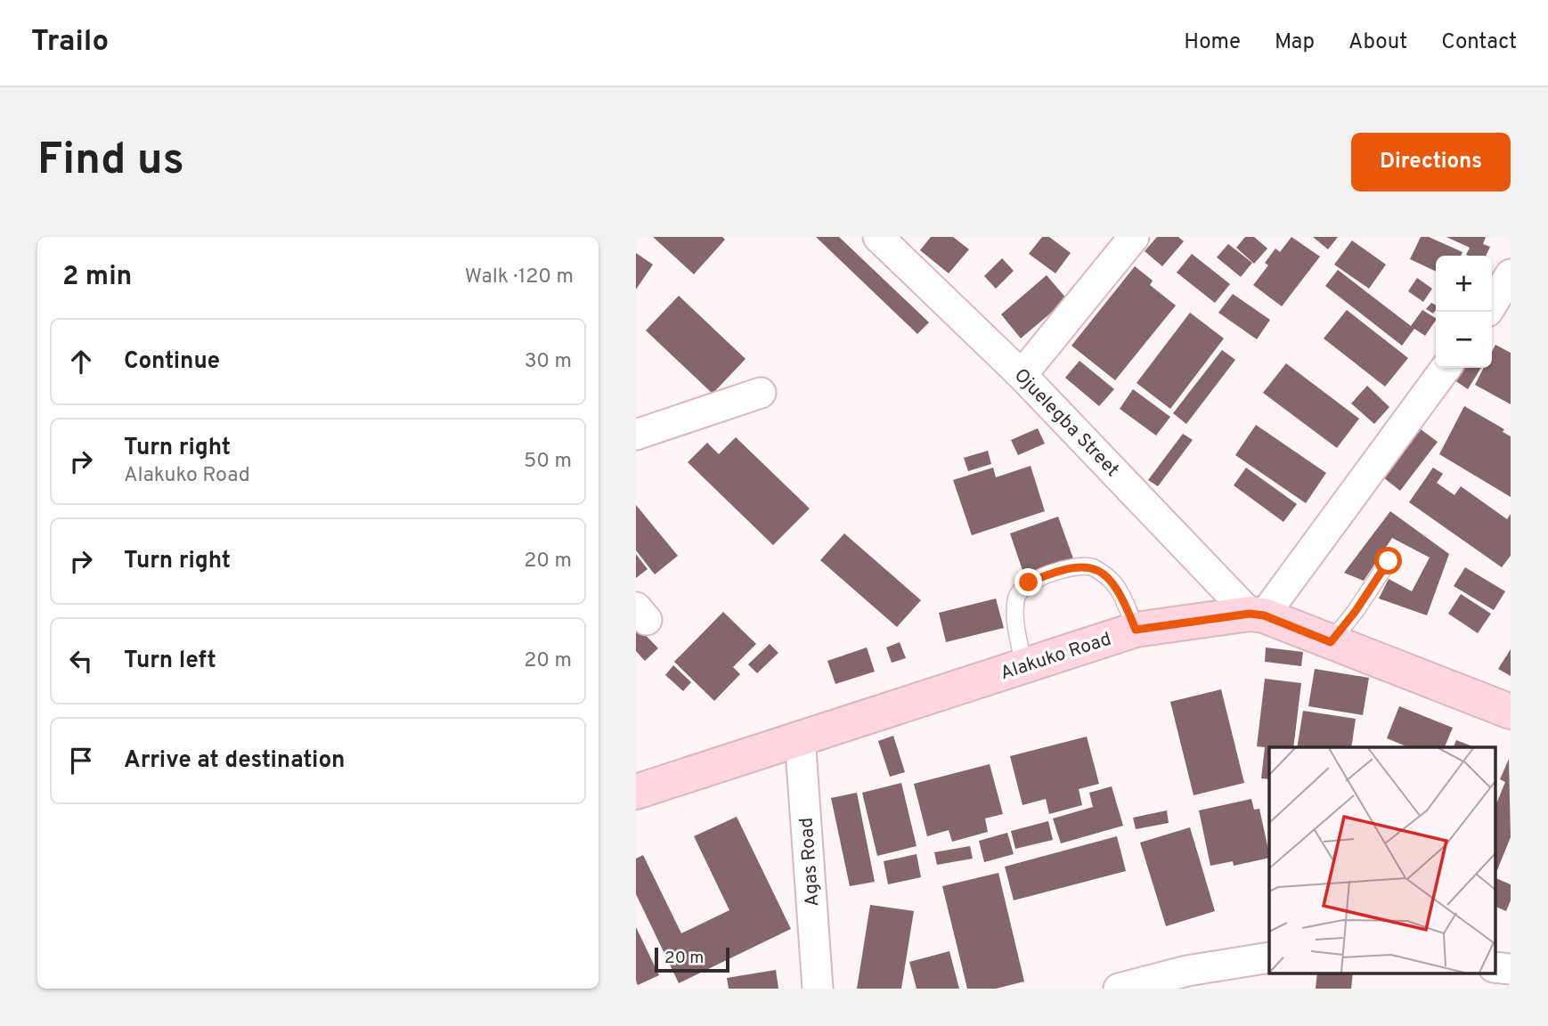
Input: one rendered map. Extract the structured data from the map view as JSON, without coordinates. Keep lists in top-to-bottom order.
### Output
{
  "streets": {
    "main road": ["Alakuko Road"],
    "street": ["Ojuelegba Street", "Agas Road"]
  },
  "crossings": [
    ["Ojuelegba Street", "Alakuko Road"],
    ["Alakuko Road", "Agas Road"]
  ],
  "scale_bar": "20 m",
  "page": {
    "header": "Trailo",
    "nav": [
      "Home",
      "Map",
      "About",
      "Contact"
    ],
    "buttons": "Directions",
    "title": "Find us",
    "heading": ["2 min", "Walk · 120 m"],
    "map_buttons": ["+", "−"],
    "list": [
      ["Continue", "30 m"],
      ["Turn right", "Alakuko Road", "50 m"],
      ["Turn right", "20 m"],
      ["Turn left", "20 m"],
      "Arrive at destination"
    ],
    "scale": "20 m"
  }
}
